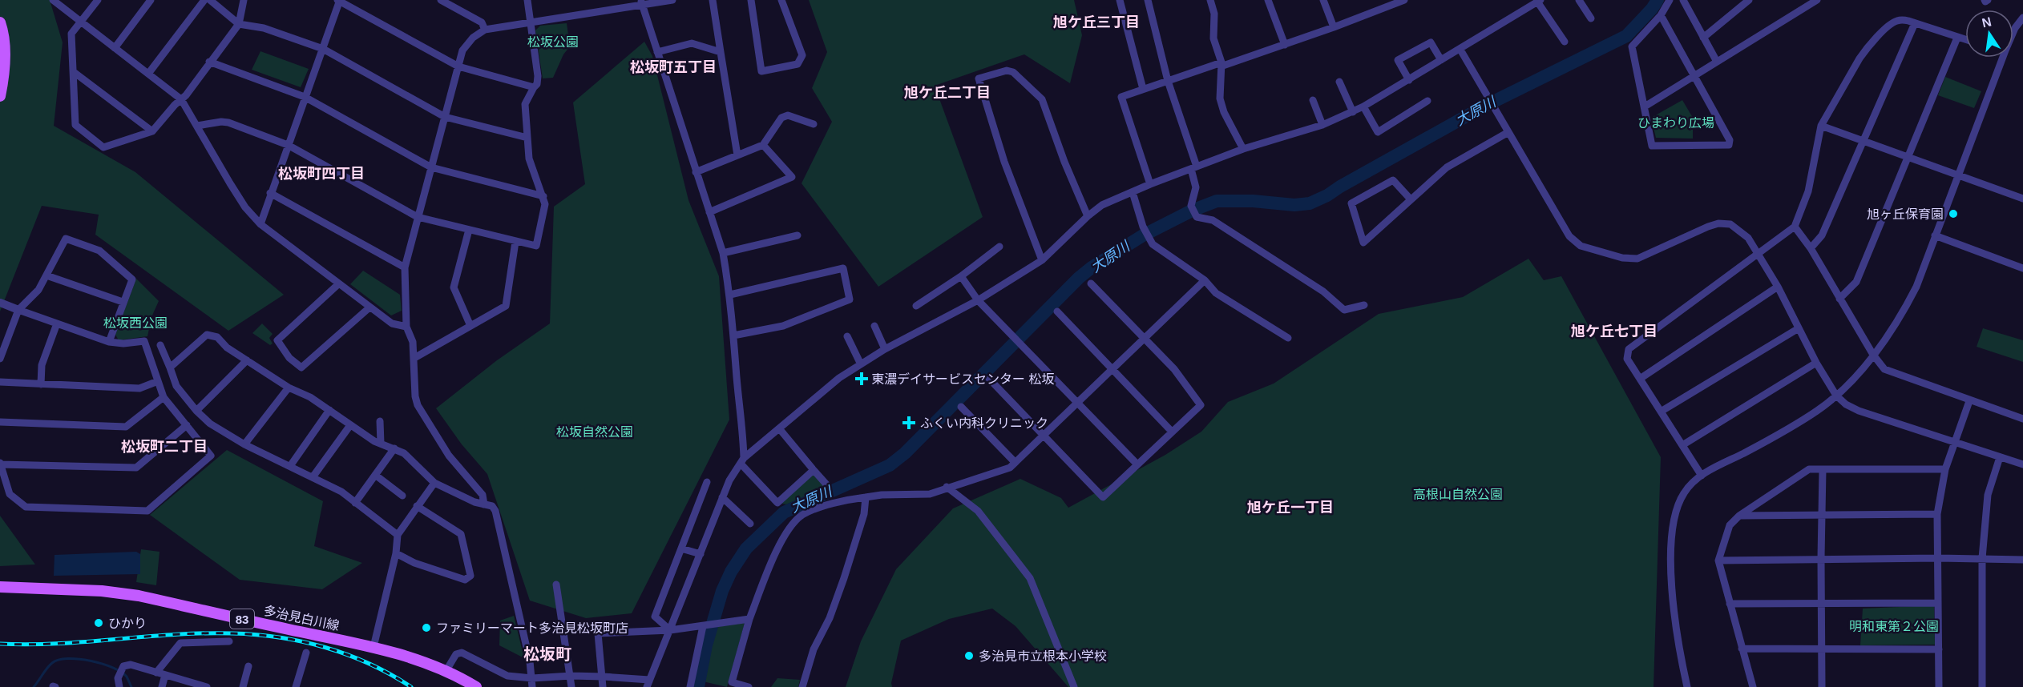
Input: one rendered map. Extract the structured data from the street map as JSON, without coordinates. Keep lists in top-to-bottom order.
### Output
{
  "streets": {
    "main road": ["多治見白川線", "83"]
  },
  "districts": [
    "旭ケ丘三丁目",
    "松坂町五丁目",
    "旭ケ丘二丁目",
    "松坂町四丁目",
    "旭ケ丘七丁目",
    "松坂町二丁目",
    "旭ケ丘一丁目",
    "松坂町"
  ],
  "water": ["大原川"],
  "parks": [
    "松坂公園",
    "ひまわり広場",
    "松坂西公園",
    "松坂自然公園",
    "高根山自然公園",
    "明和東第２公園"
  ],
  "places": {
    "other": [
      "旭ヶ丘保育園",
      "ひかり",
      "ファミリーマート多治見松坂町店",
      "多治見市立根本小学校"
    ],
    "health": ["東濃デイサービスセンター 松坂", "ふくい内科クリニック"]
  },
  "north": "top"
}
